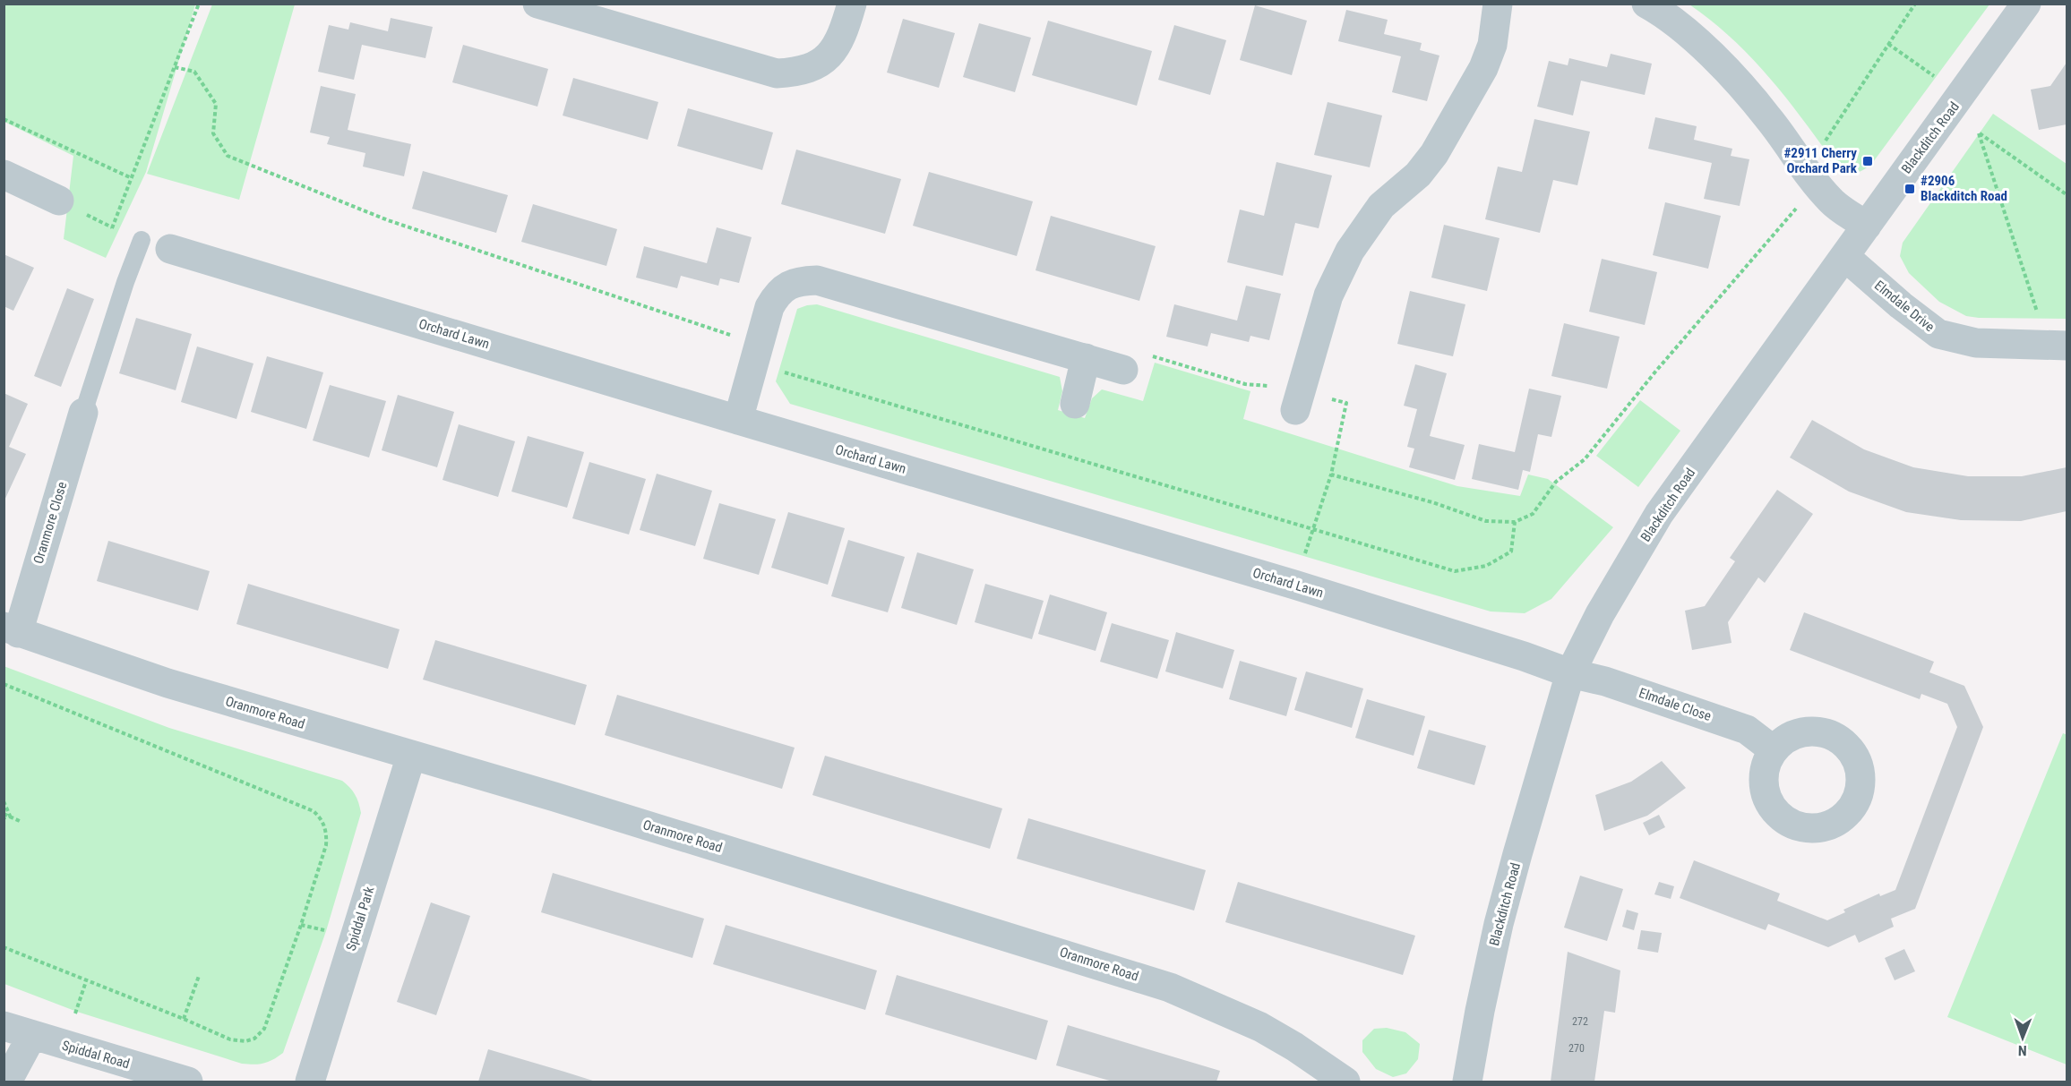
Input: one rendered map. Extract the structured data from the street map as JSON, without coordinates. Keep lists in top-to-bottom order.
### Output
{
  "streets": {
    "street": [
      "Blackditch Road",
      "Elmdale Drive",
      "Orchard Lawn",
      "Oranmore Close",
      "Elmdale Close",
      "Oranmore Road",
      "Spiddal Park",
      "Spiddal Road"
    ]
  },
  "crossings": [
    ["Blackditch Road", "Elmdale Drive"],
    ["Blackditch Road", "Orchard Lawn"],
    ["Blackditch Road", "Elmdale Close"],
    ["Orchard Lawn", "Elmdale Close"],
    ["Oranmore Close", "Oranmore Road"],
    ["Oranmore Road", "Spiddal Park"]
  ],
  "places": {
    "transit": ["#2911 Cherry Orchard Park", "#2906 Blackditch Road"]
  },
  "house_numbers": ["272", "270"],
  "north": "bottom"
}
